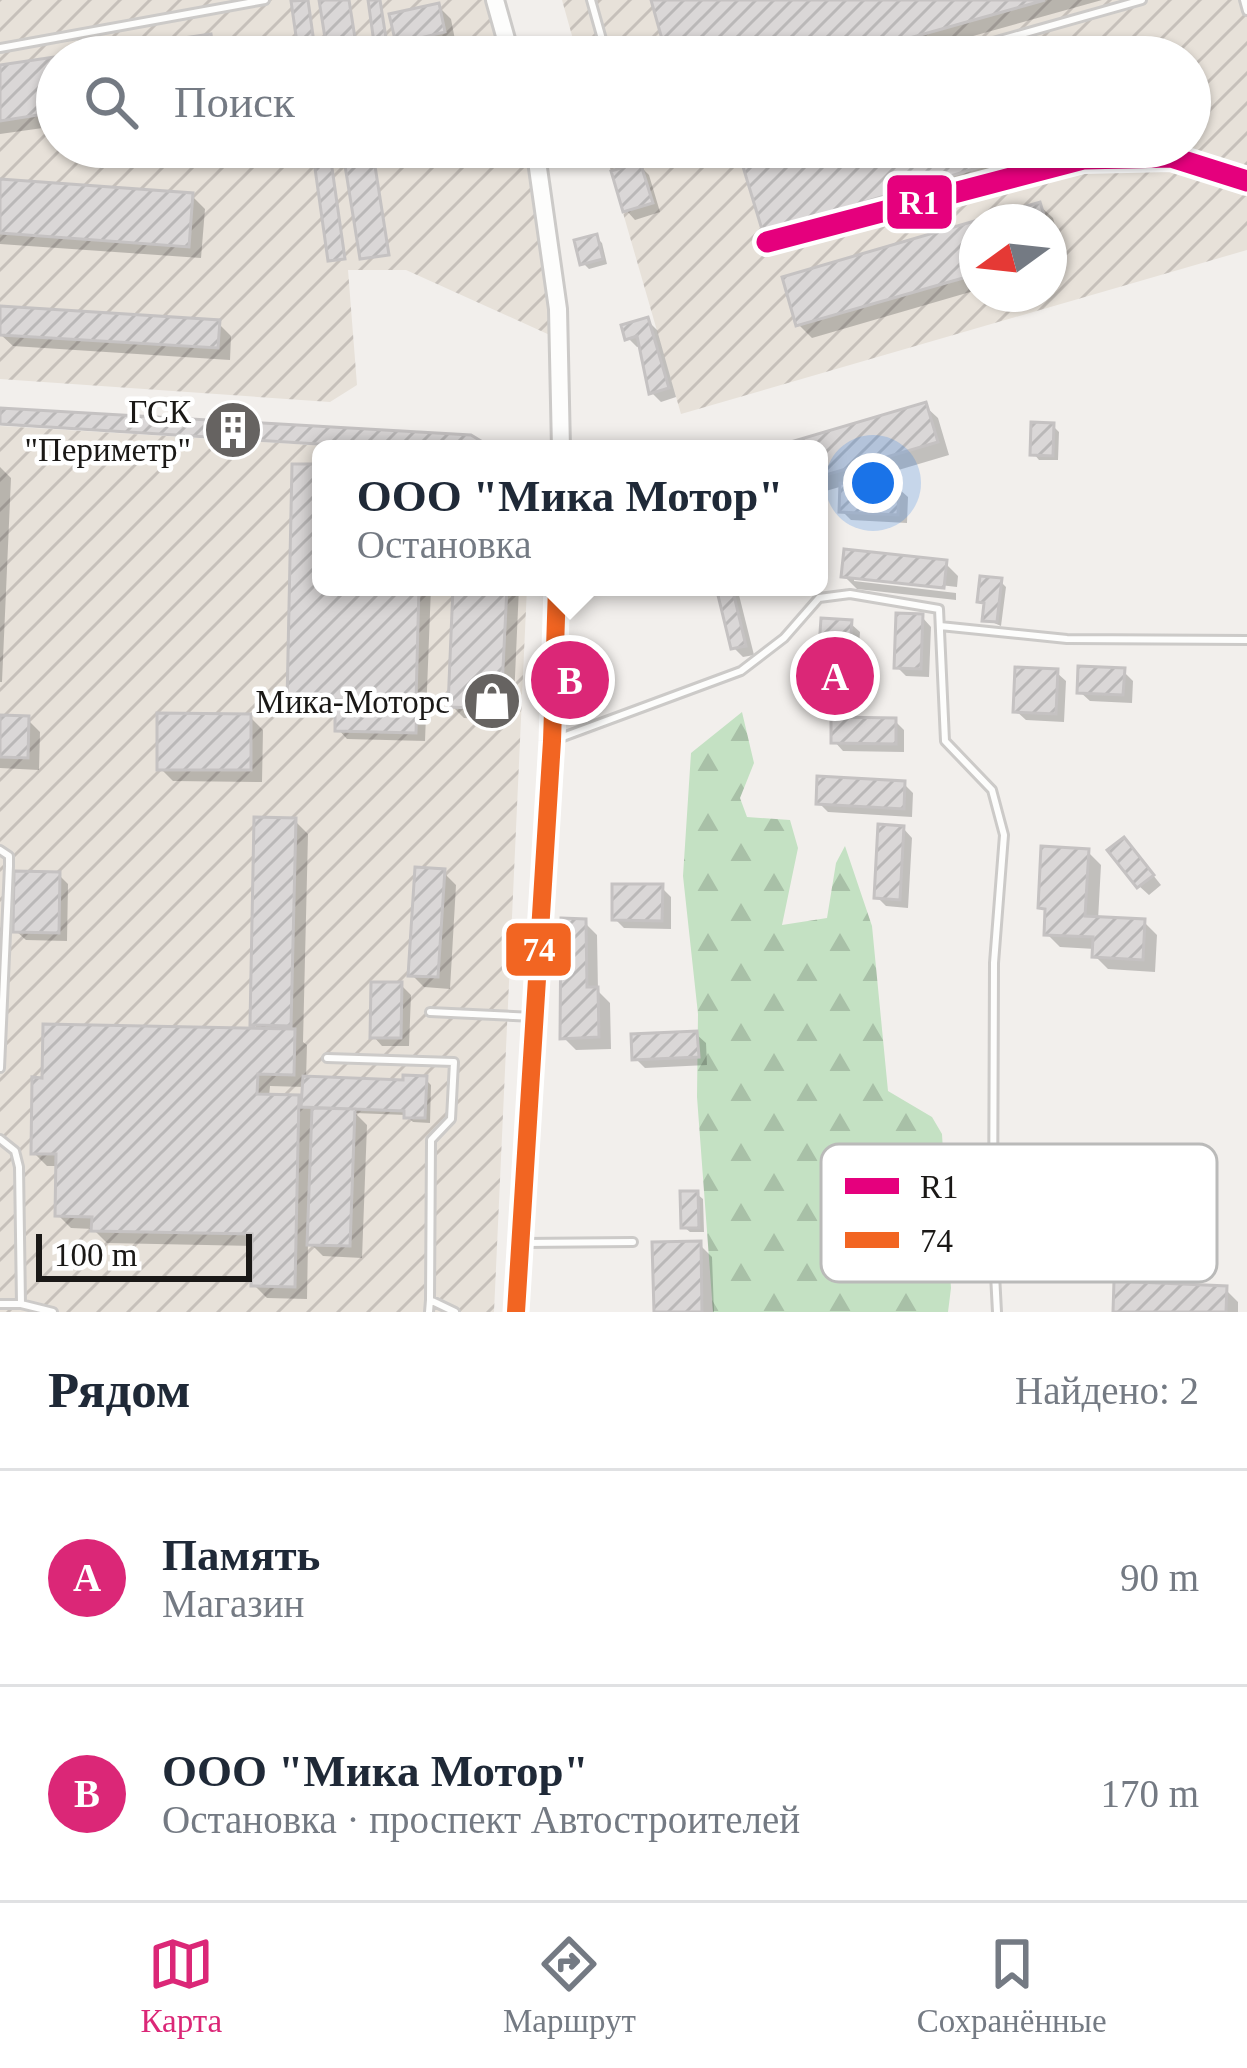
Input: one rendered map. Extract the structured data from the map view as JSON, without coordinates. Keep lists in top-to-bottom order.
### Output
{
  "places": {
    "building": ["ГСК \"Периметр\""],
    "shop": ["Мика-Моторс"]
  },
  "lines": ["transit line R1", "transit line 74"],
  "legend": ["R1", "74"],
  "scale_bar": "100 m",
  "north": "left",
  "page": {
    "search": "Поиск",
    "popup": ["ООО \"Мика Мотор\"", "Остановка"],
    "pins": ["A", "B"],
    "scale": "100 m",
    "heading": ["Рядом", "Найдено: 2"],
    "list": [
      {
        "mark": "A",
        "name": "Память",
        "note": "Магазин",
        "value": "90 m"
      },
      {
        "mark": "B",
        "name": "ООО \"Мика Мотор\"",
        "note": "Остановка · проспект Автостроителей",
        "value": "170 m"
      }
    ],
    "nav": ["Карта", "Маршрут", "Сохранённые"]
  }
}
